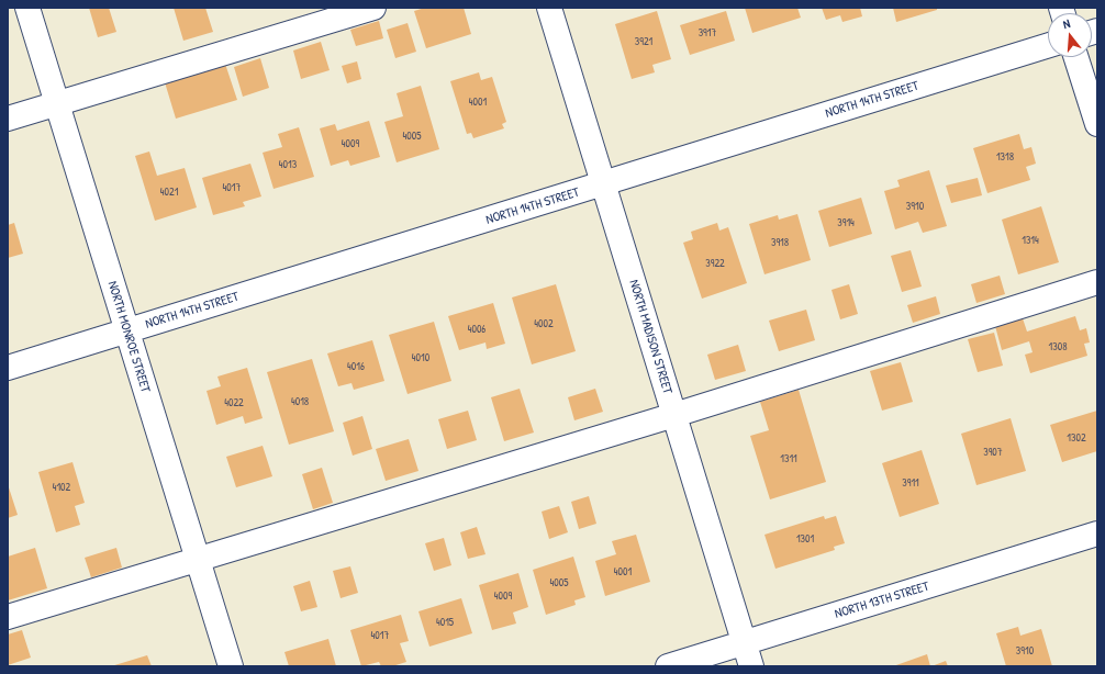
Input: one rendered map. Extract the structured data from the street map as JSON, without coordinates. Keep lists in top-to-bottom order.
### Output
{
  "streets": {
    "street": [
      "NORTH 14TH STREET",
      "NORTH MONROE STREET",
      "NORTH MADISON STREET",
      "NORTH 13TH STREET"
    ]
  },
  "crossings": [
    ["NORTH 14TH STREET", "NORTH MONROE STREET"],
    ["NORTH 14TH STREET", "NORTH MADISON STREET"],
    ["NORTH MADISON STREET", "NORTH 13TH STREET"]
  ],
  "house_numbers": [
    "3917",
    "3921",
    "4001",
    "4005",
    "4009",
    "1318",
    "4013",
    "4017",
    "4021",
    "3910",
    "3914",
    "1314",
    "3918",
    "3922",
    "4002",
    "4006",
    "1308",
    "4010",
    "4016",
    "4018",
    "4022",
    "1302",
    "3907",
    "1311",
    "3911",
    "4102",
    "1301",
    "4001",
    "4005",
    "4009",
    "4015",
    "4017",
    "3910"
  ],
  "north": "top"
}
